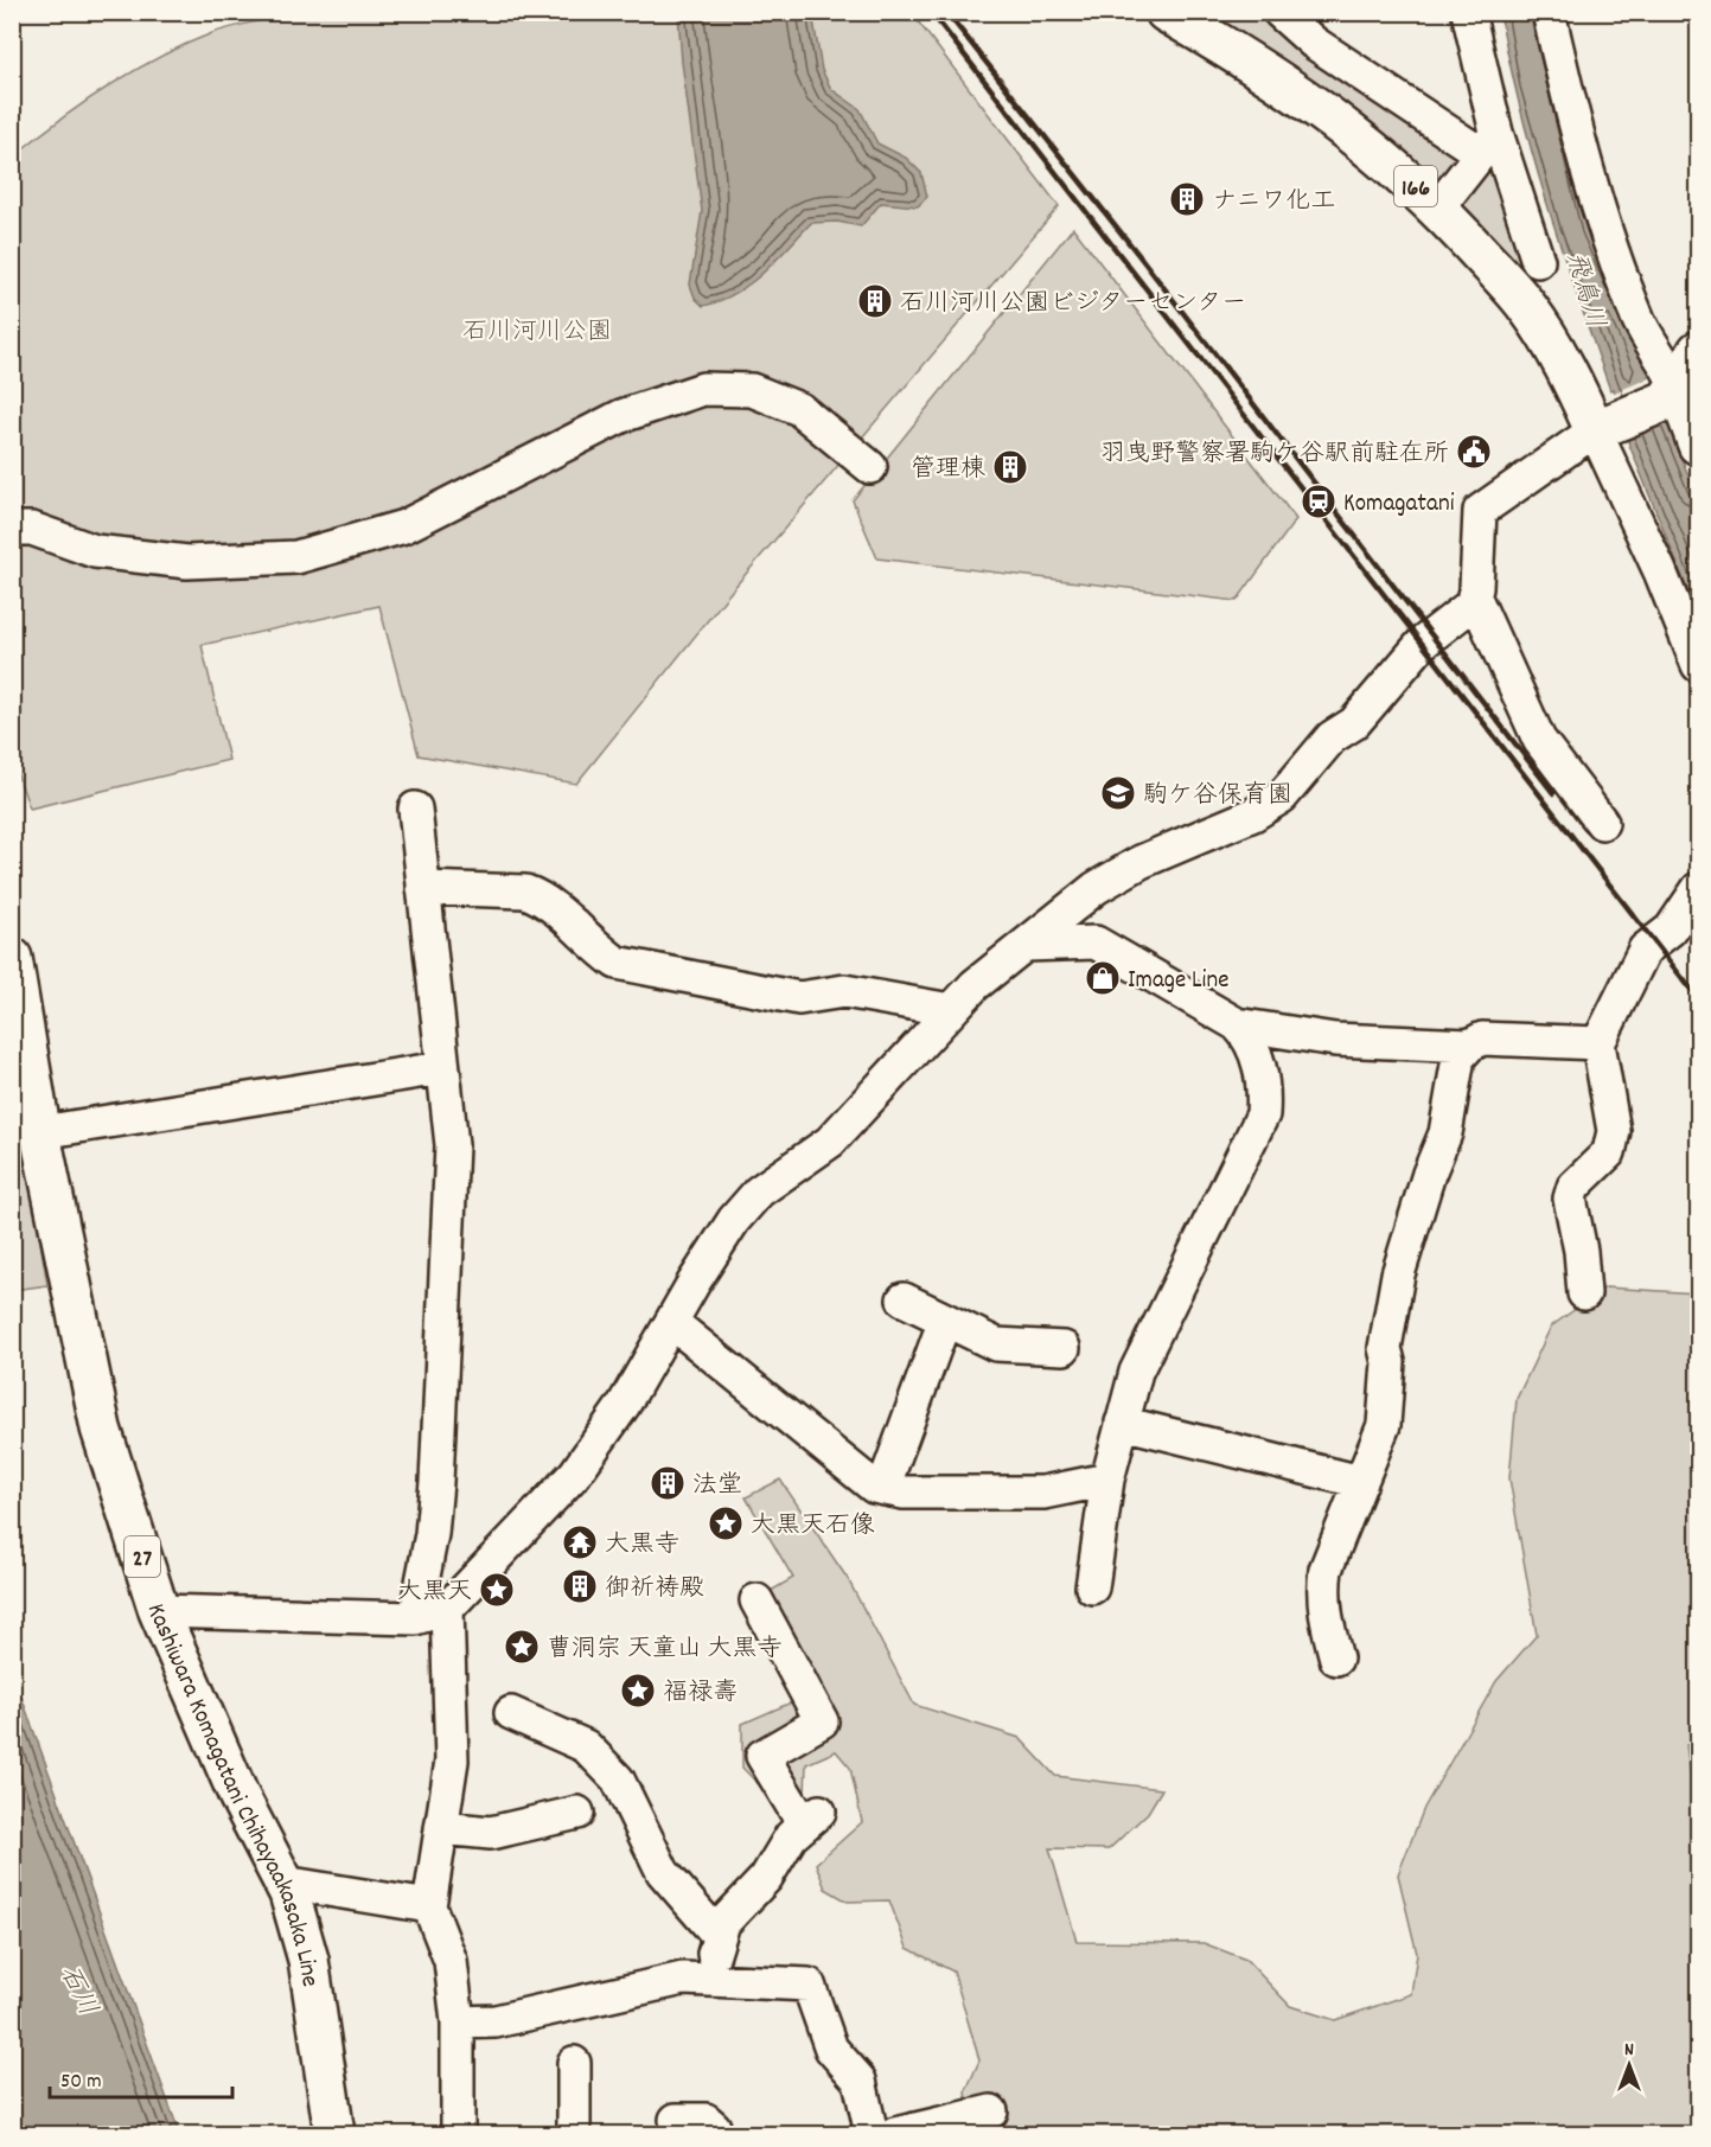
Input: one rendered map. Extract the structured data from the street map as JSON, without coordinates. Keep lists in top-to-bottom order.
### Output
{
  "streets": {
    "main road": ["166", "27", "Kashiwara Komagatani Chihayaakasaka Line"]
  },
  "water": ["飛鳥川", "石川"],
  "parks": ["石川河川公園"],
  "places": {
    "building": [
      "ナニワ化工",
      "石川河川公園ビジターセンター",
      "管理棟",
      "法堂",
      "御祈祷殿"
    ],
    "public building": ["羽曳野警察署駒ケ谷駅前駐在所"],
    "station": ["Komagatani"],
    "school or university": ["駒ケ谷保育園"],
    "shop": ["Image Line"],
    "place": [
      "大黒天石像",
      "大黒天",
      "曹洞宗 天童山 大黒寺",
      "福禄壽"
    ],
    "temple": ["大黒寺"]
  },
  "scale_bar": "50 m",
  "north": "top"
}
